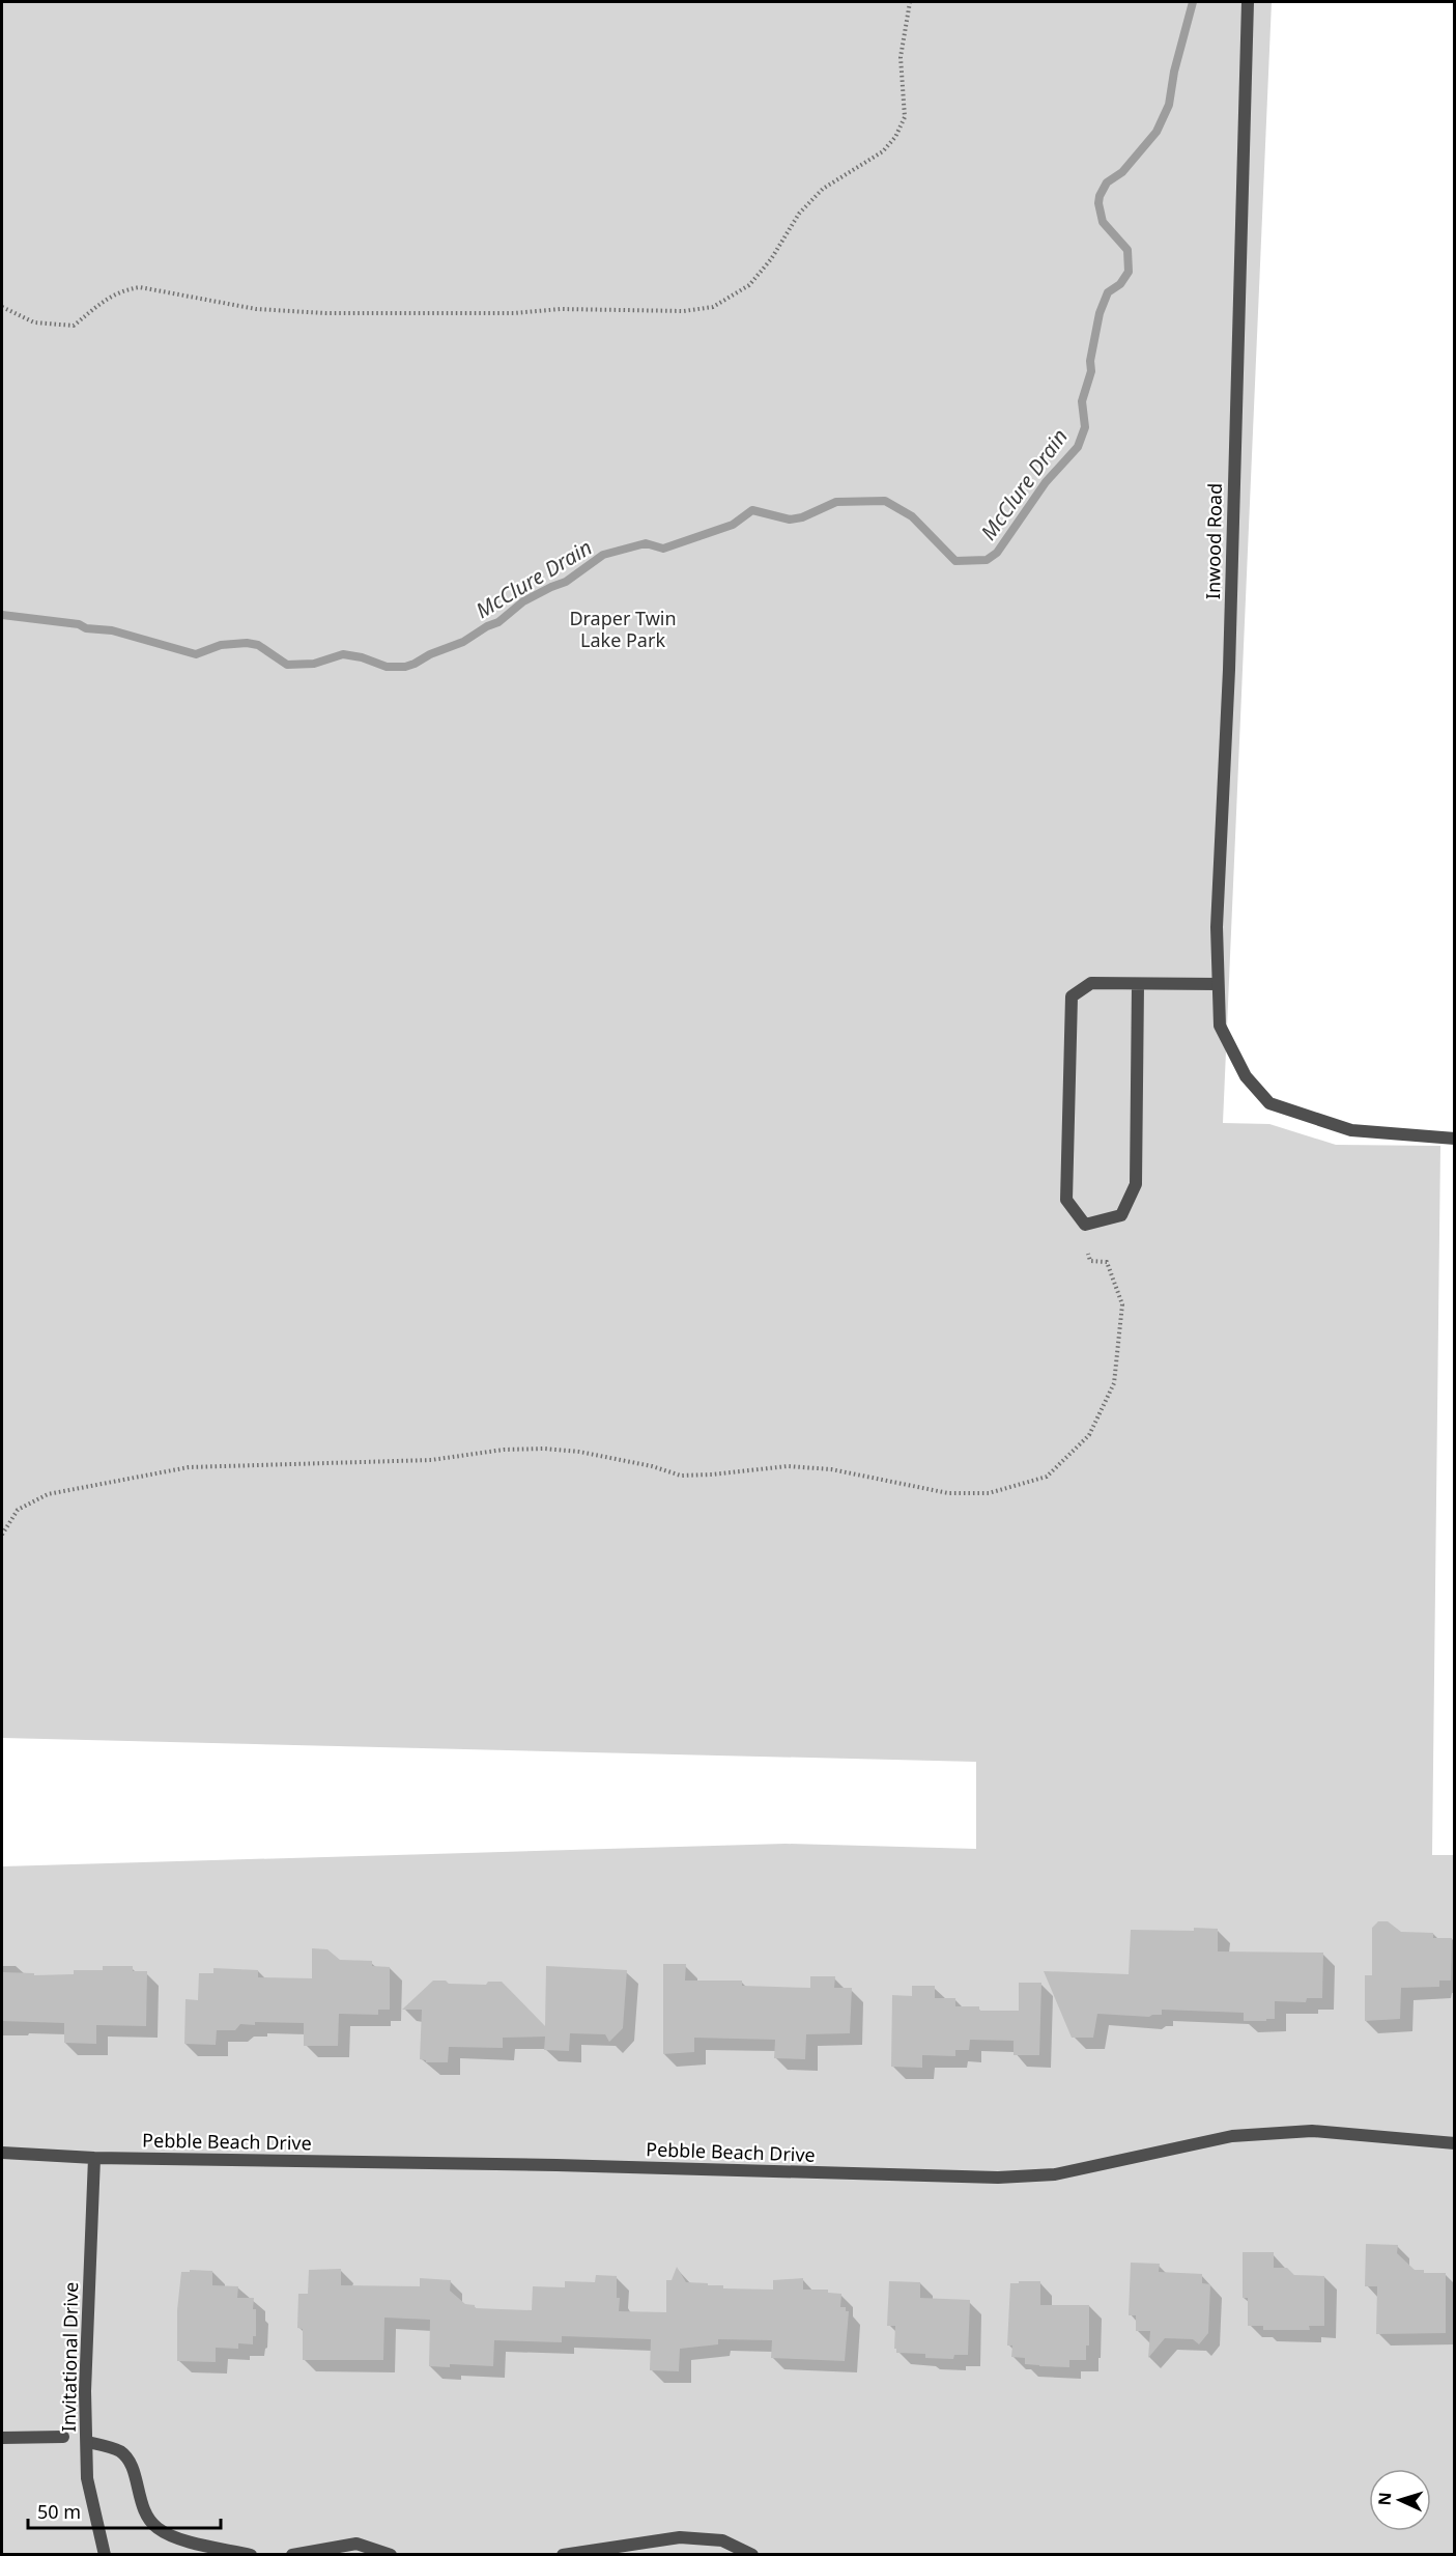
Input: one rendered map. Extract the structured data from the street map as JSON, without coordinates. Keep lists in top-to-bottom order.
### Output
{
  "streets": {
    "street": ["Inwood Road", "Pebble Beach Drive", "Invitational Drive"]
  },
  "crossings": [
    ["Pebble Beach Drive", "Invitational Drive"]
  ],
  "water": ["McClure Drain"],
  "parks": ["Draper Twin Lake Park"],
  "scale_bar": "50 m",
  "north": "left"
}
